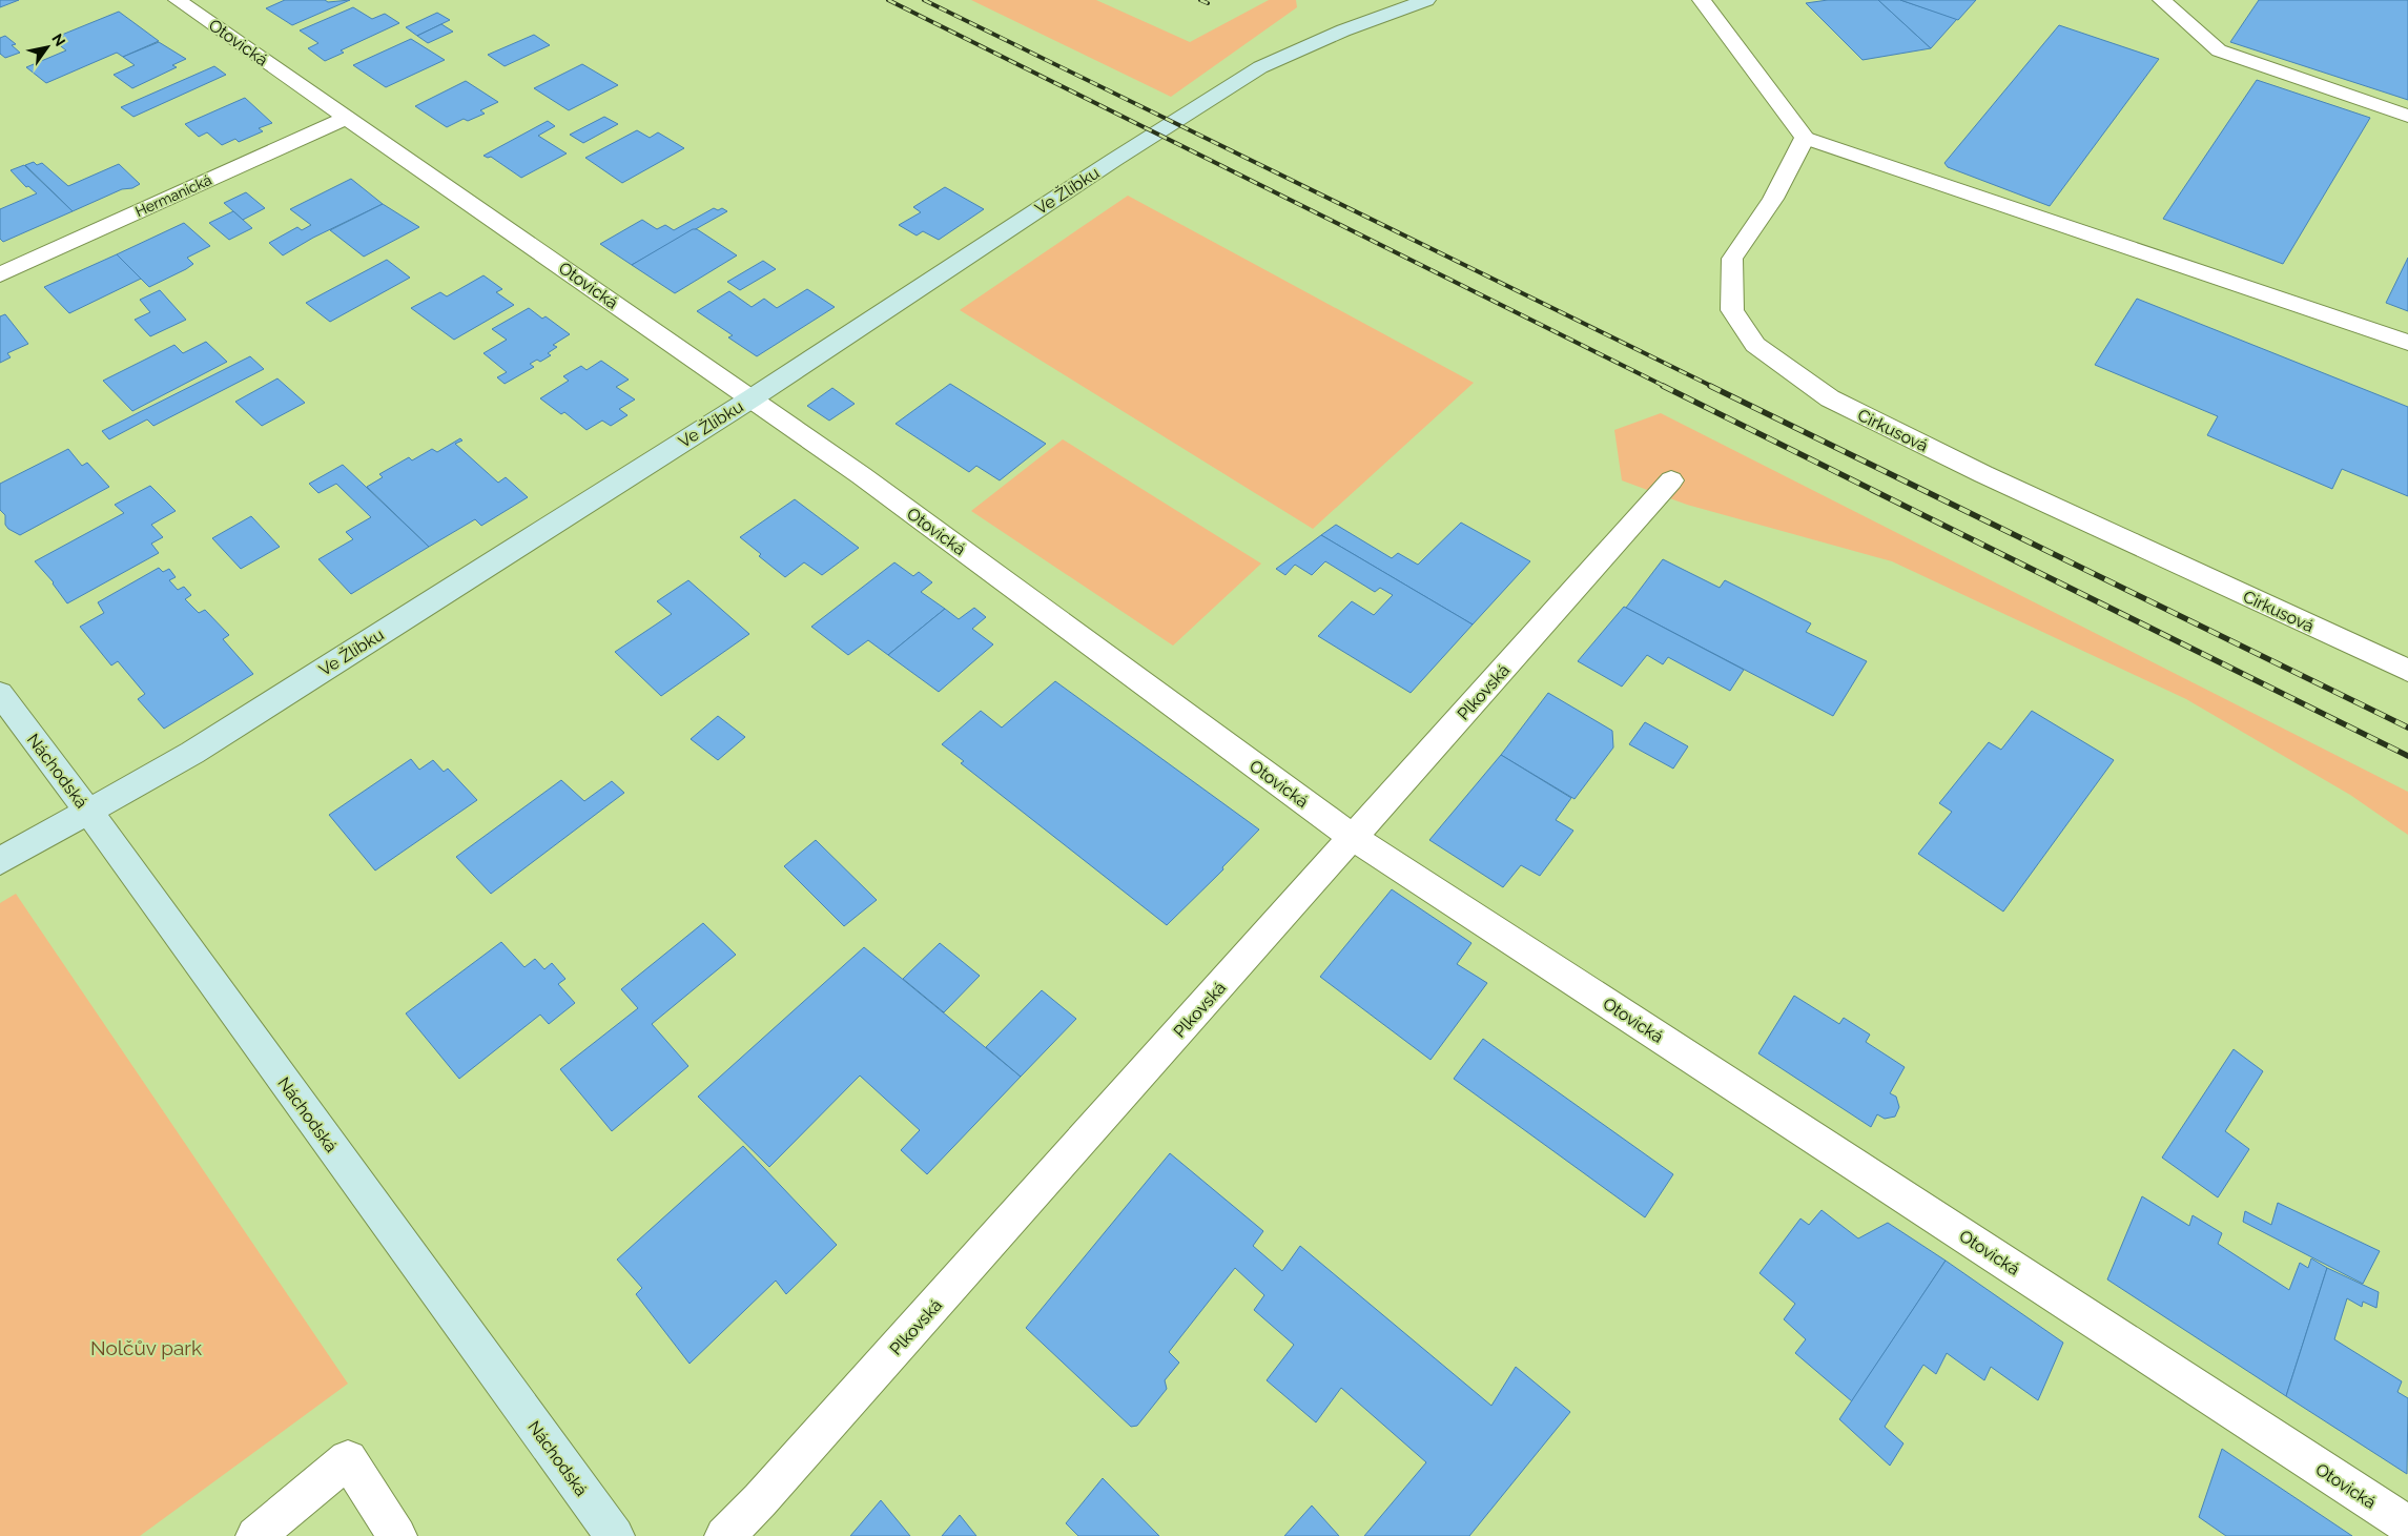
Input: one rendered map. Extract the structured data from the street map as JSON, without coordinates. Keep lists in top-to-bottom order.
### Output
{
  "streets": {
    "street": [
      "Otovická",
      "Ve Žlíbku",
      "Hermanická",
      "Cirkusová",
      "Plkovská",
      "Náchodská"
    ]
  },
  "crossings": [
    ["Otovická", "Ve Žlíbku"],
    ["Otovická", "Hermanická"],
    ["Otovická", "Plkovská"],
    ["Ve Žlíbku", "Náchodská"]
  ],
  "parks": ["Nolčův park"],
  "north": "top right"
}
